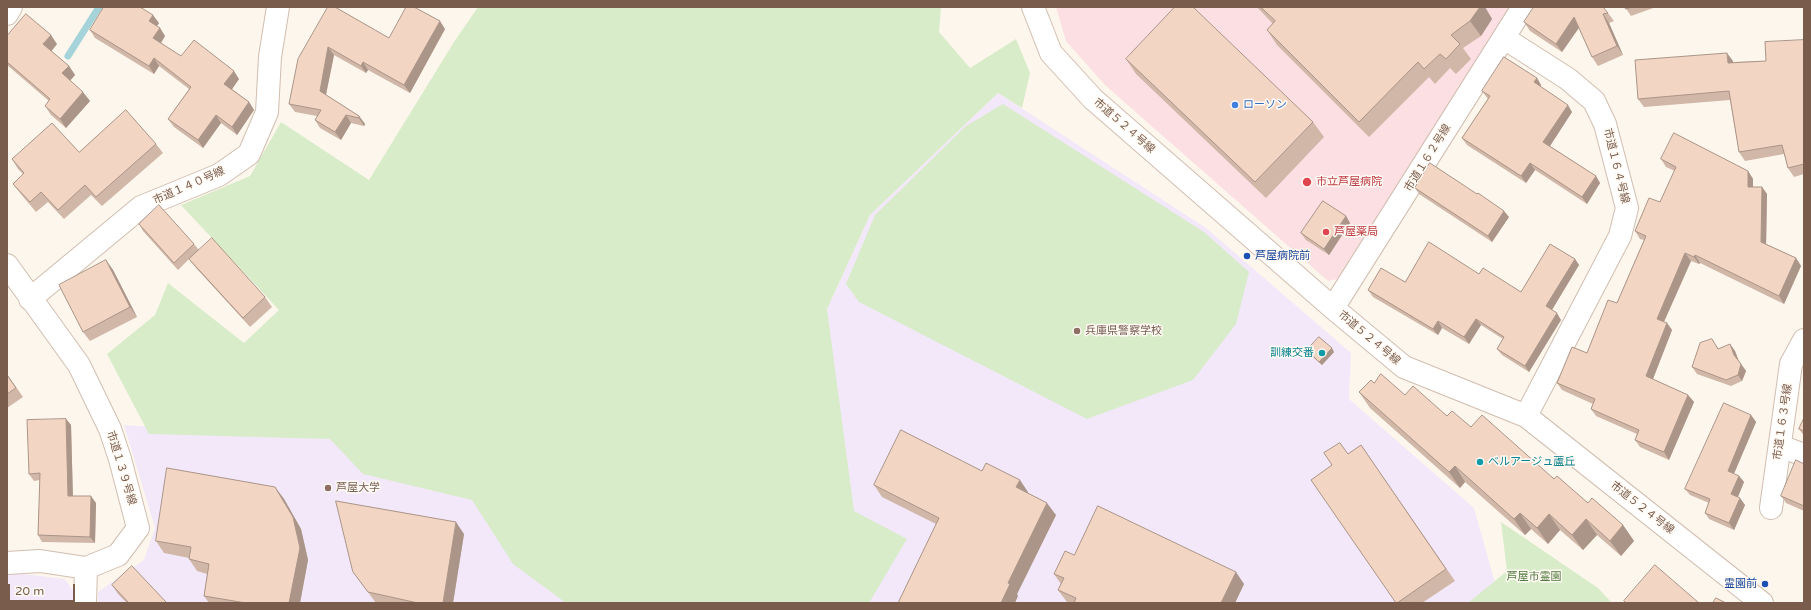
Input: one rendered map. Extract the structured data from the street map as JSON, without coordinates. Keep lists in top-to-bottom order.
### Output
{
  "streets": {
    "street": [
      "市道５２４号線",
      "市道１６２号線",
      "市道１６４号線",
      "市道１４０号線",
      "市道１６３号線",
      "市道１３９号線"
    ]
  },
  "crossings": [
    ["市道５２４号線", "市道１６２号線"],
    ["市道５２４号線", "市道１６４号線"],
    ["市道１６２号線", "市道１６４号線"],
    ["市道１４０号線", "市道１３９号線"]
  ],
  "parks": ["芦屋市霊園"],
  "places": [
    "ローソン",
    "市立芦屋病院",
    "芦屋薬局",
    "芦屋病院前",
    "兵庫県警察学校",
    "訓練交番",
    "ベルアージュ蘆丘",
    "芦屋大学",
    "霊園前"
  ],
  "scale_bar": "20 m"
}
